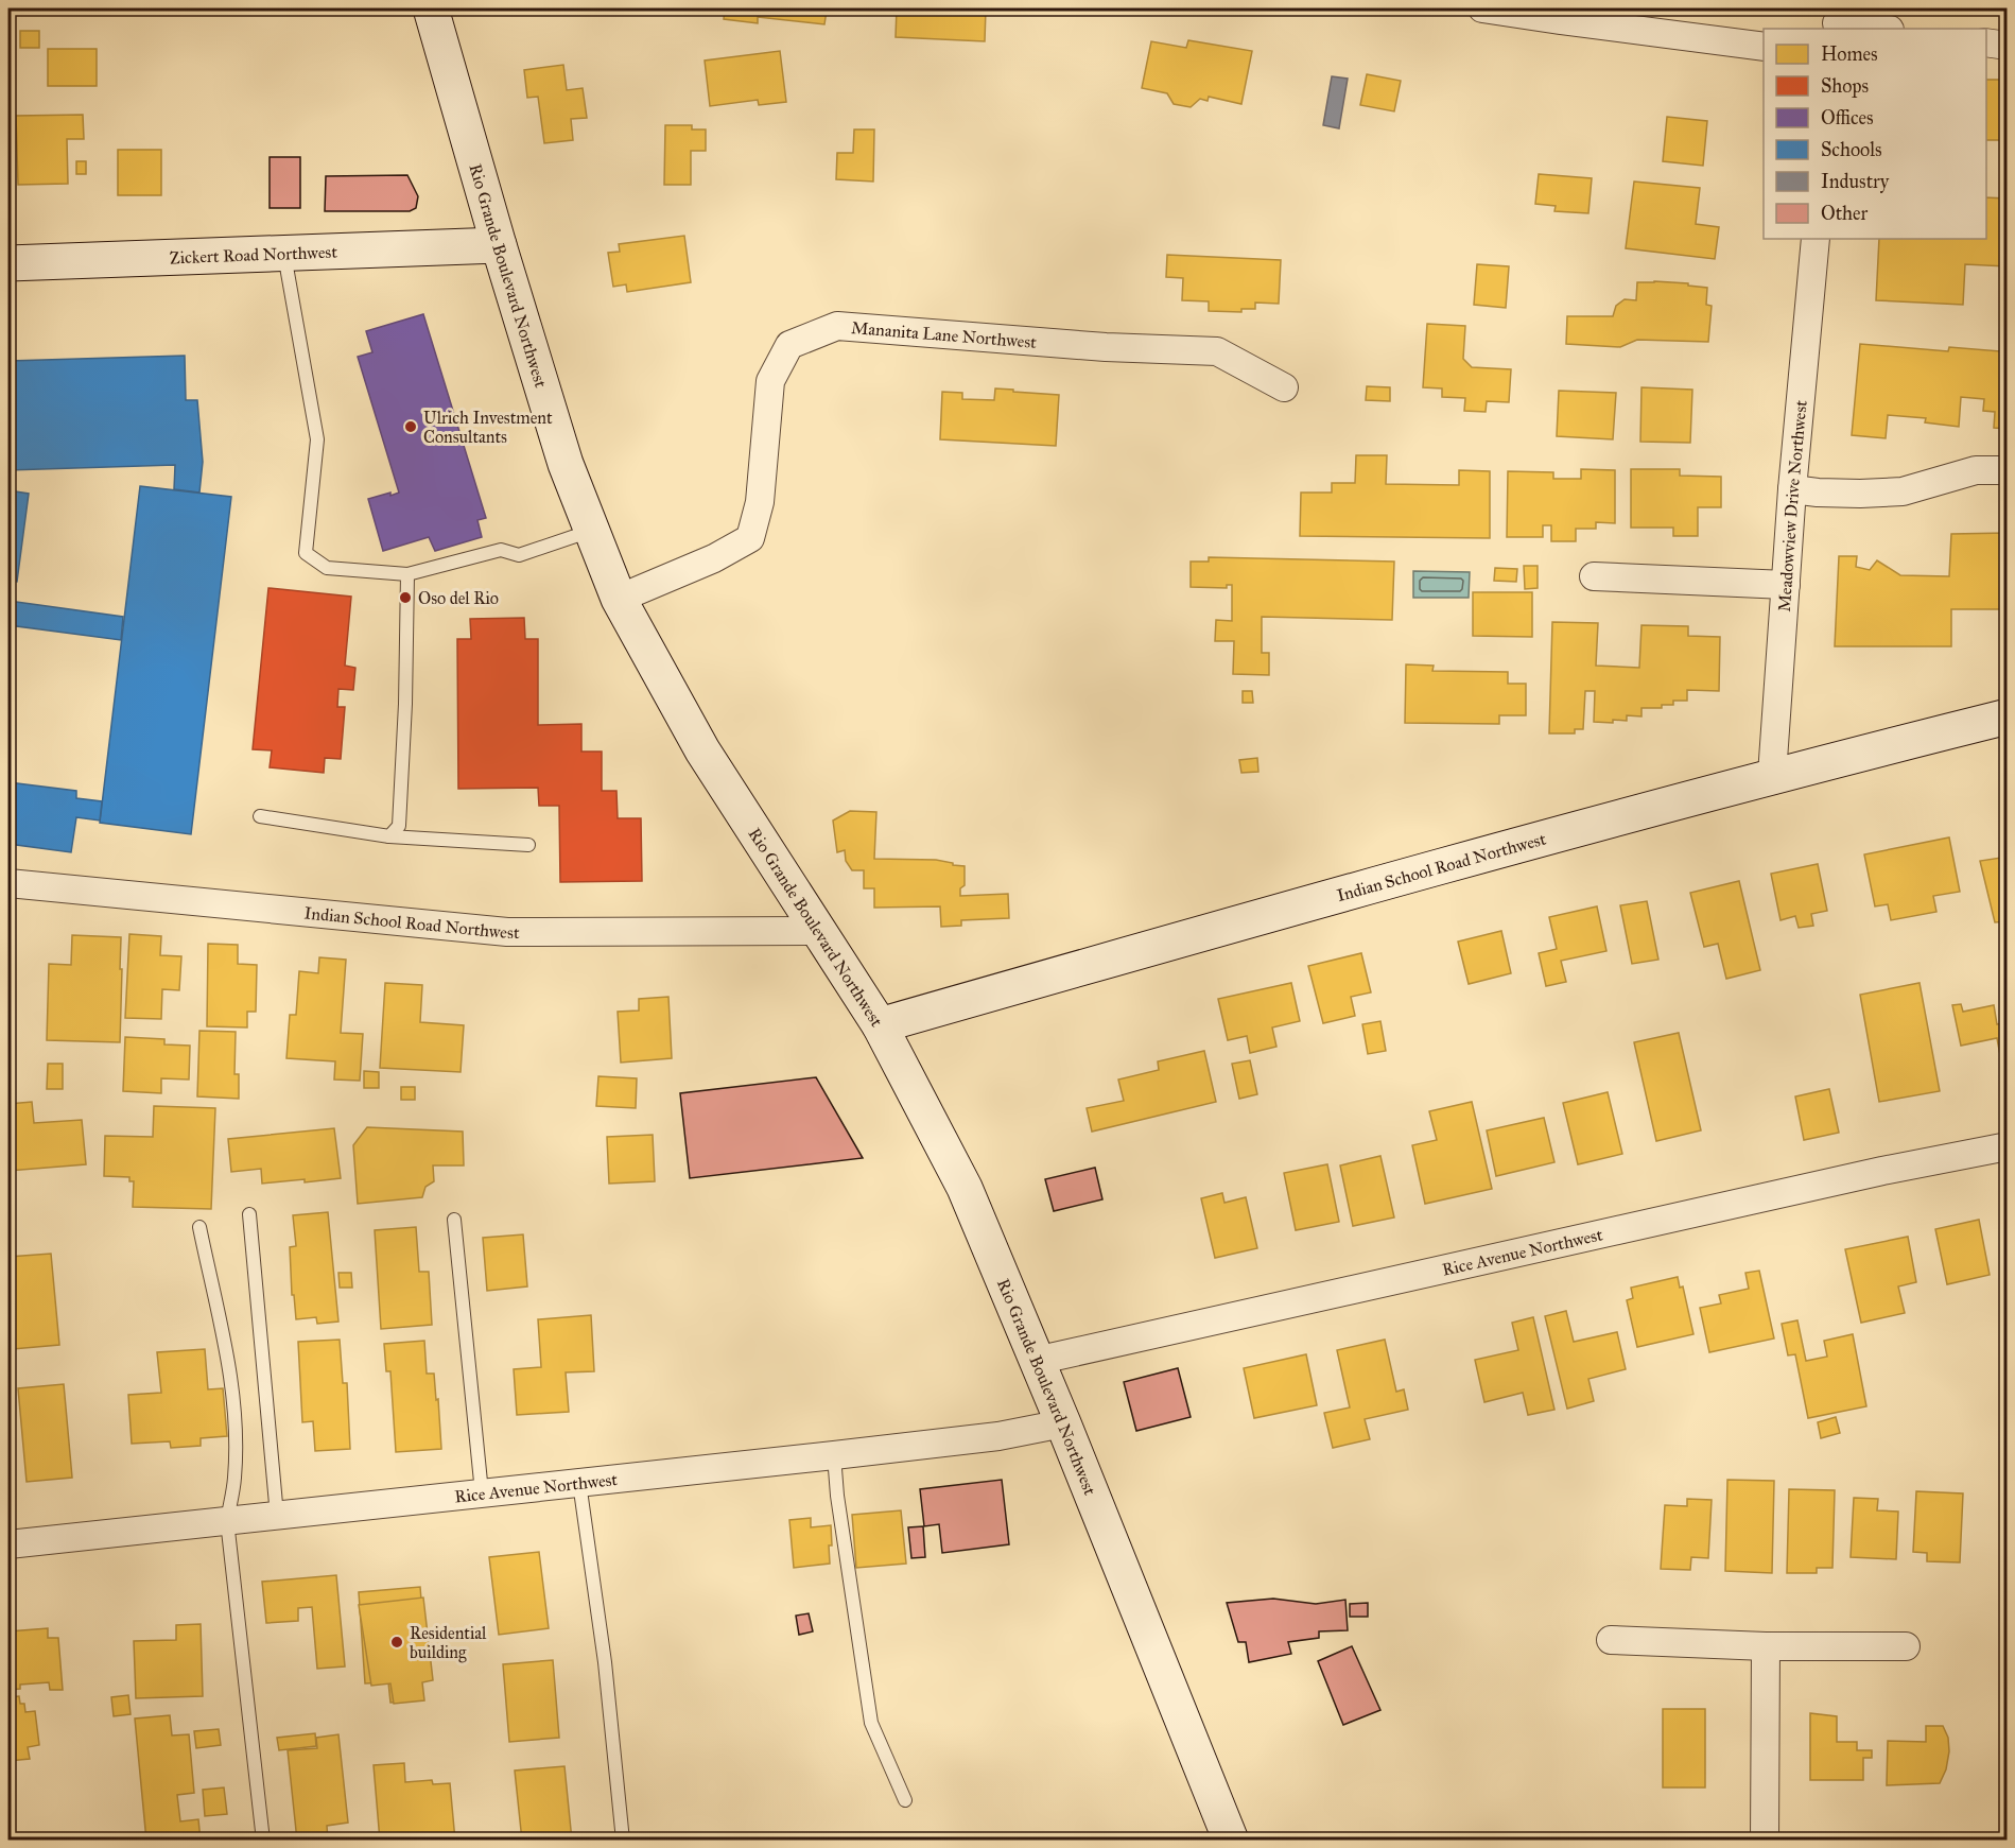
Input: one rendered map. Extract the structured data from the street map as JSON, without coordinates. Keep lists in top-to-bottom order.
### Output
{
  "streets": {
    "main road": ["Zickert Road Northwest", "Rio Grande Boulevard Northwest", "Indian School Road Northwest"],
    "street": ["Mananita Lane Northwest", "Meadowview Drive Northwest", "Rice Avenue Northwest"]
  },
  "crossings": [
    ["Zickert Road Northwest", "Rio Grande Boulevard Northwest"],
    ["Rio Grande Boulevard Northwest", "Mananita Lane Northwest"],
    ["Rio Grande Boulevard Northwest", "Indian School Road Northwest"],
    ["Rio Grande Boulevard Northwest", "Rice Avenue Northwest"],
    ["Meadowview Drive Northwest", "Indian School Road Northwest"]
  ],
  "places": ["Ulrich Investment Consultants", "Oso del Rio", "Residential building"],
  "legend": [
    "Homes",
    "Shops",
    "Offices",
    "Schools",
    "Industry",
    "Other"
  ]
}
